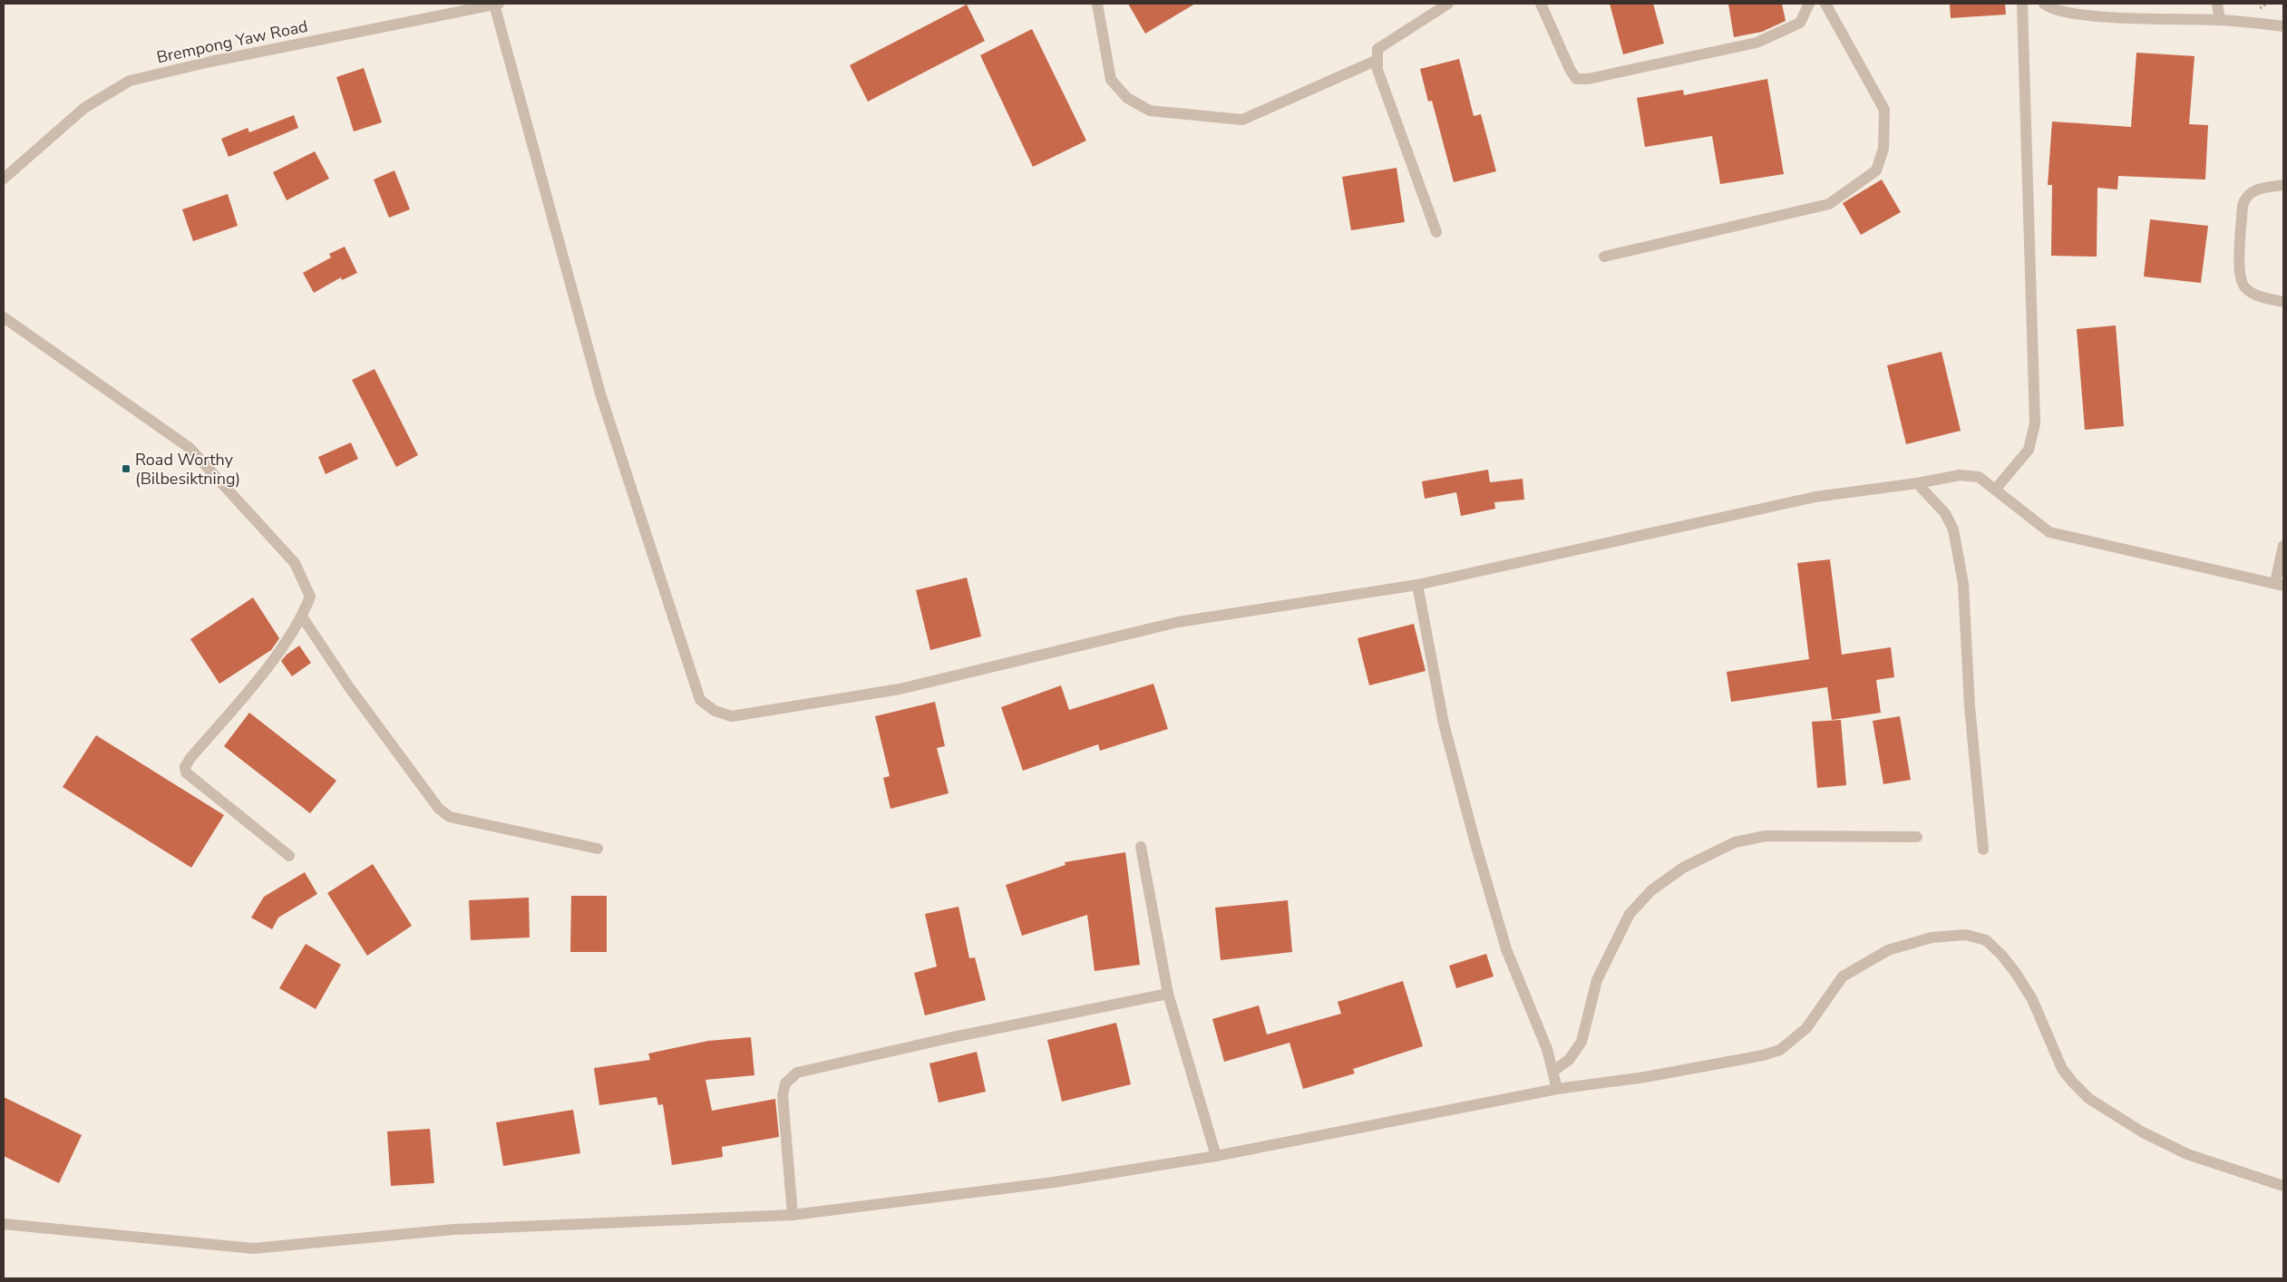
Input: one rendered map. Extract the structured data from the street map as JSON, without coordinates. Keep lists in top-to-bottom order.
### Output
{
  "streets": {
    "street": ["Brempong Yaw Road"]
  },
  "places": {
    "transit": ["Road Worthy (Bilbesiktning)"]
  }
}
